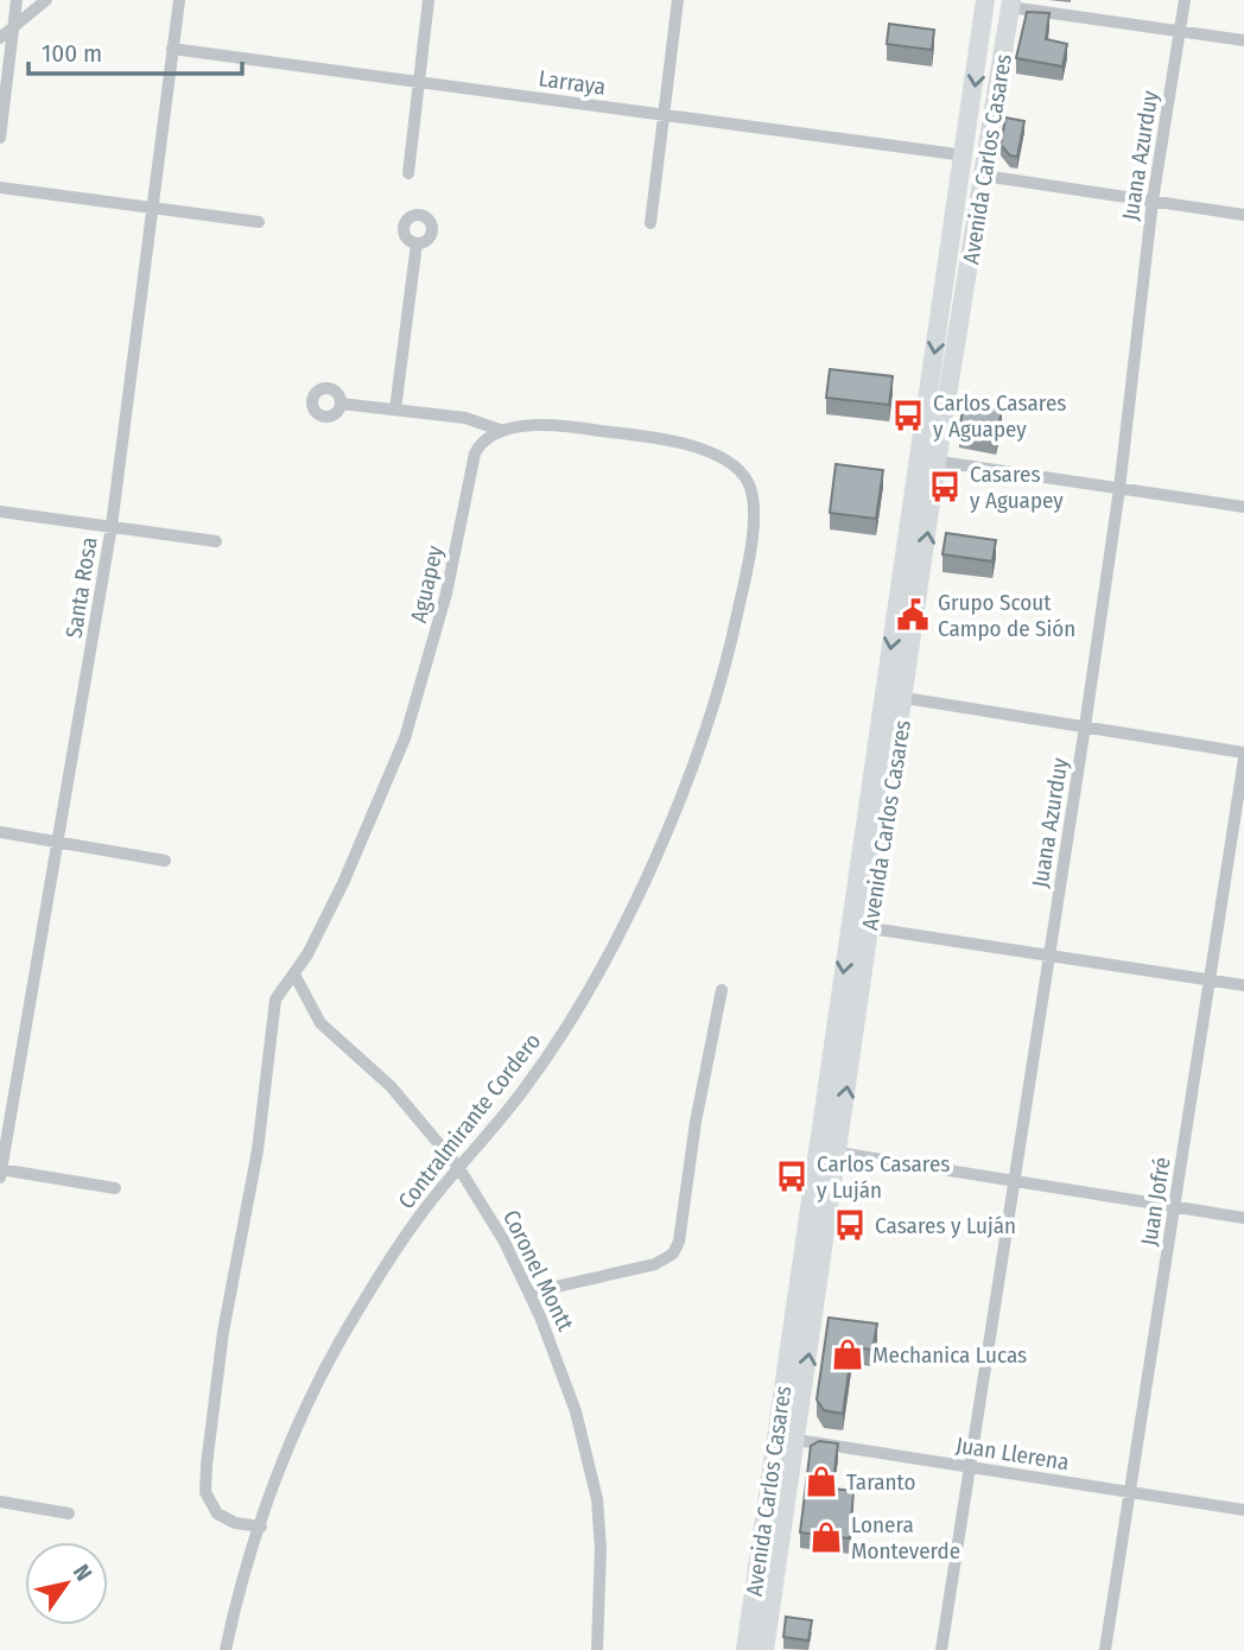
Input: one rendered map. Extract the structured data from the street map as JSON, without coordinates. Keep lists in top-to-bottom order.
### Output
{
  "streets": {
    "main road": ["Avenida Carlos Casares"],
    "street": [
      "Larraya",
      "Juana Azurduy",
      "Aguapey",
      "Santa Rosa",
      "Contralmirante Cordero",
      "Juan Jofré",
      "Coronel Montt",
      "Juan Llerena"
    ]
  },
  "crossings": [
    ["Larraya", "Avenida Carlos Casares"],
    ["Larraya", "Santa Rosa"],
    ["Juana Azurduy", "Juan Llerena"],
    ["Avenida Carlos Casares", "Juan Llerena"],
    ["Aguapey", "Contralmirante Cordero"],
    ["Aguapey", "Coronel Montt"],
    ["Contralmirante Cordero", "Coronel Montt"],
    ["Juan Jofré", "Juan Llerena"]
  ],
  "places": {
    "bus stop": [
      "Carlos Casares y Aguapey",
      "Casares y Aguapey",
      "Carlos Casares y Luján",
      "Casares y Luján"
    ],
    "public building": ["Grupo Scout Campo de Sión"],
    "shop": ["Mechanica Lucas", "Taranto", "Lonera Monteverde"]
  },
  "scale_bar": "100 m",
  "north": "top right"
}
